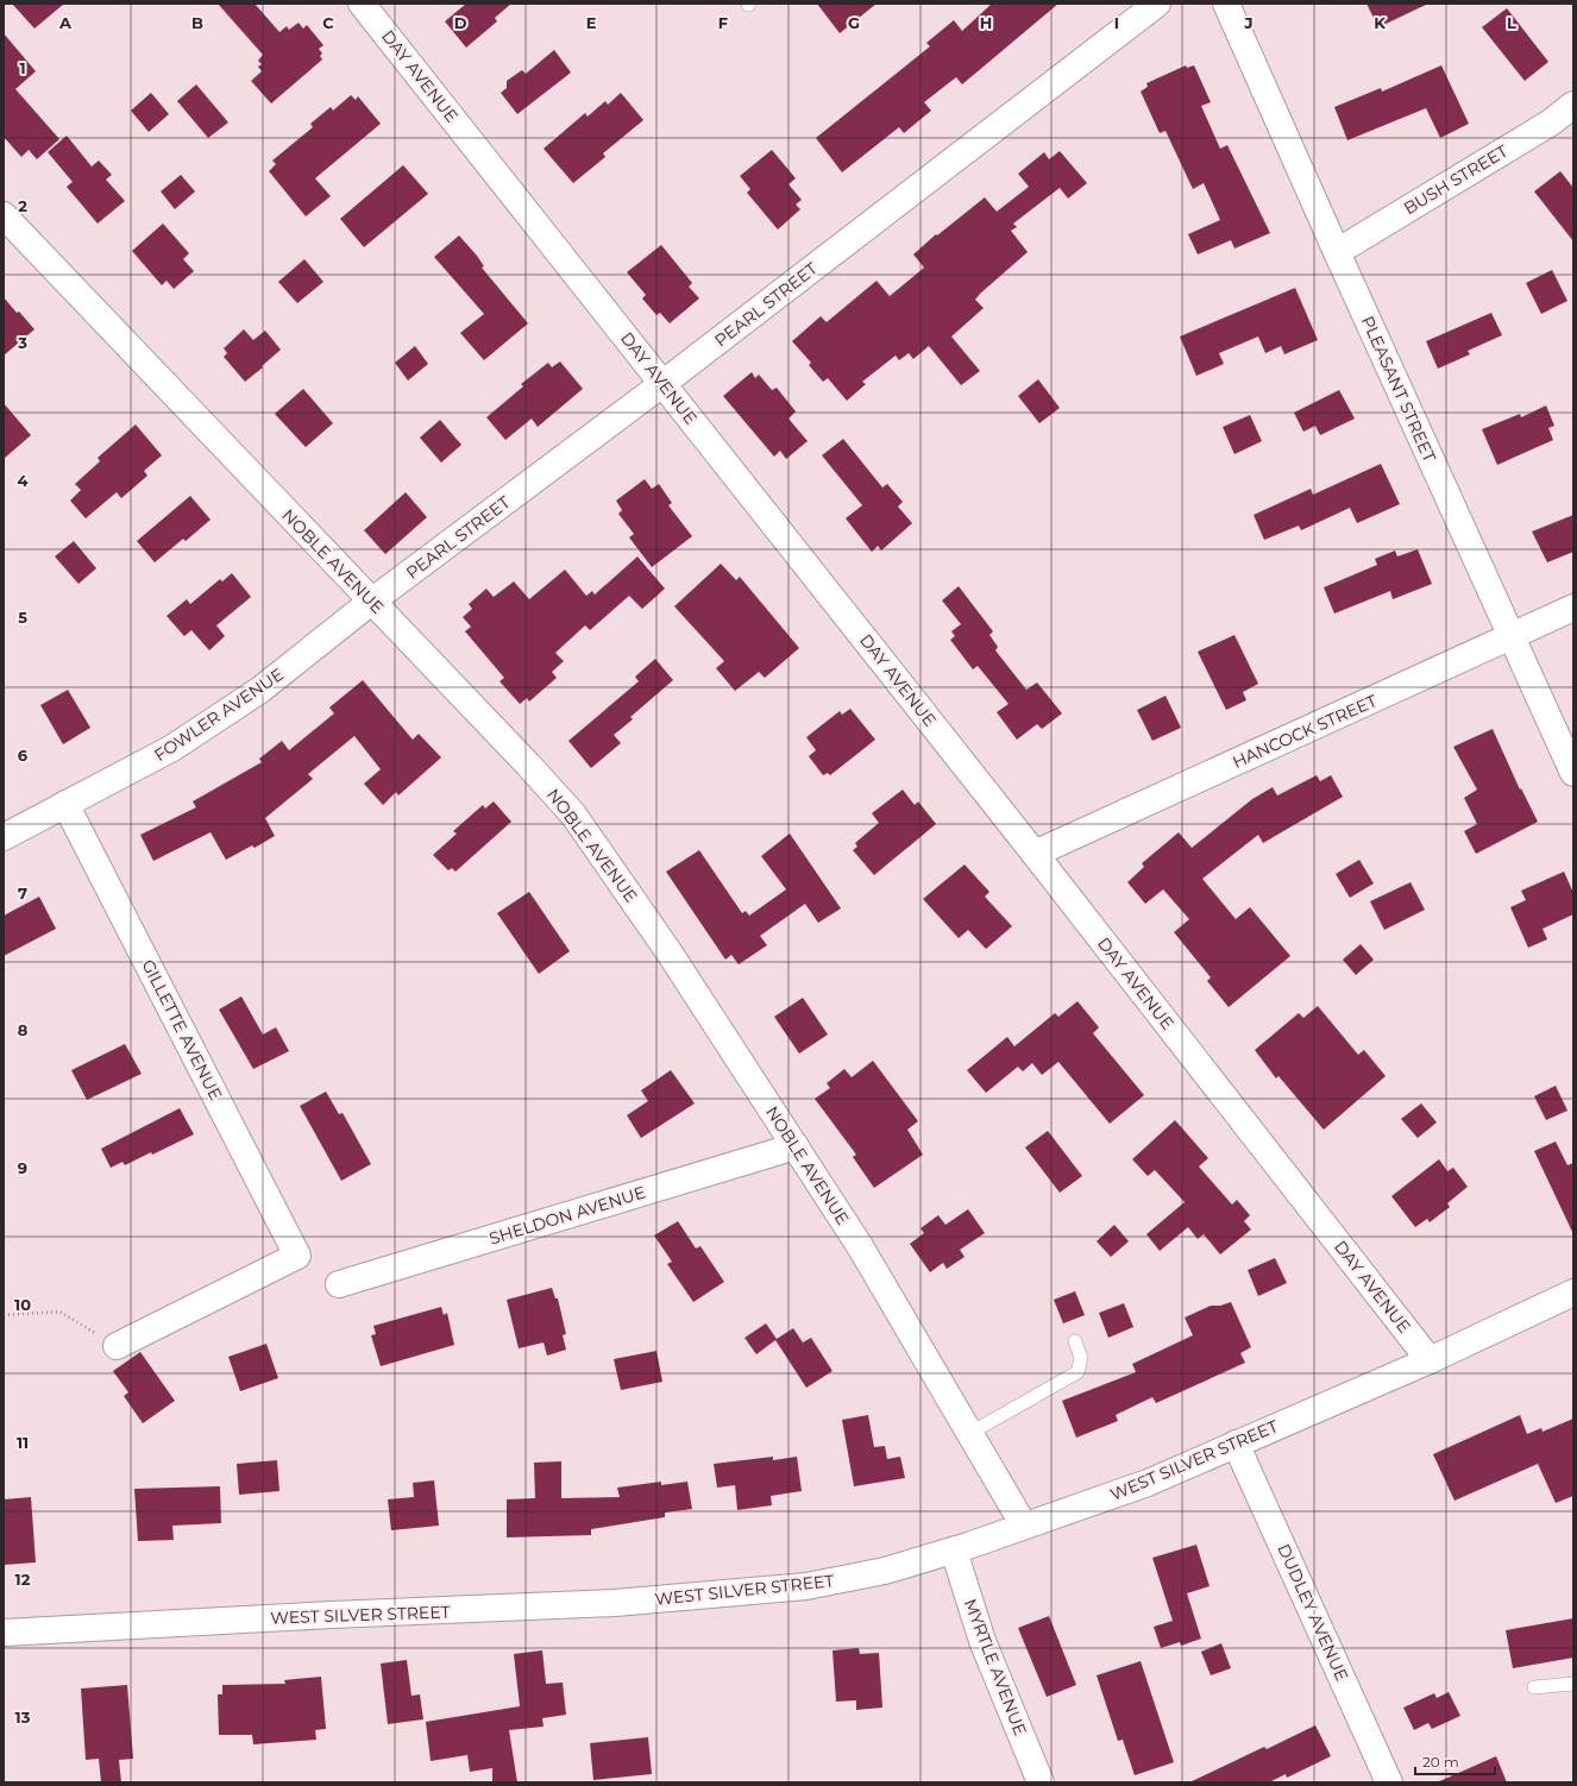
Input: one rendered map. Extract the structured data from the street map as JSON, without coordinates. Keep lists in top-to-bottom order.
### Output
{
  "streets": {
    "street": [
      "DAY AVENUE",
      "BUSH STREET",
      "PEARL STREET",
      "PLEASANT STREET",
      "NOBLE AVENUE",
      "FOWLER AVENUE",
      "HANCOCK STREET",
      "GILLETTE AVENUE",
      "SHELDON AVENUE",
      "WEST SILVER STREET",
      "DUDLEY AVENUE",
      "MYRTLE AVENUE"
    ]
  },
  "crossings": [
    ["DAY AVENUE", "PEARL STREET"],
    ["DAY AVENUE", "HANCOCK STREET"],
    ["DAY AVENUE", "WEST SILVER STREET"],
    ["BUSH STREET", "PLEASANT STREET"],
    ["PEARL STREET", "NOBLE AVENUE"],
    ["PEARL STREET", "FOWLER AVENUE"],
    ["PLEASANT STREET", "HANCOCK STREET"],
    ["NOBLE AVENUE", "FOWLER AVENUE"],
    ["NOBLE AVENUE", "SHELDON AVENUE"],
    ["NOBLE AVENUE", "WEST SILVER STREET"],
    ["FOWLER AVENUE", "GILLETTE AVENUE"],
    ["WEST SILVER STREET", "DUDLEY AVENUE"],
    ["WEST SILVER STREET", "MYRTLE AVENUE"]
  ],
  "scale_bar": "20 m",
  "grid": {
    "columns": [
      "A",
      "B",
      "C",
      "D",
      "E",
      "F",
      "G",
      "H",
      "I",
      "J",
      "K",
      "L"
    ],
    "rows": [
      "1",
      "2",
      "3",
      "4",
      "5",
      "6",
      "7",
      "8",
      "9",
      "10",
      "11",
      "12",
      "13"
    ]
  }
}
